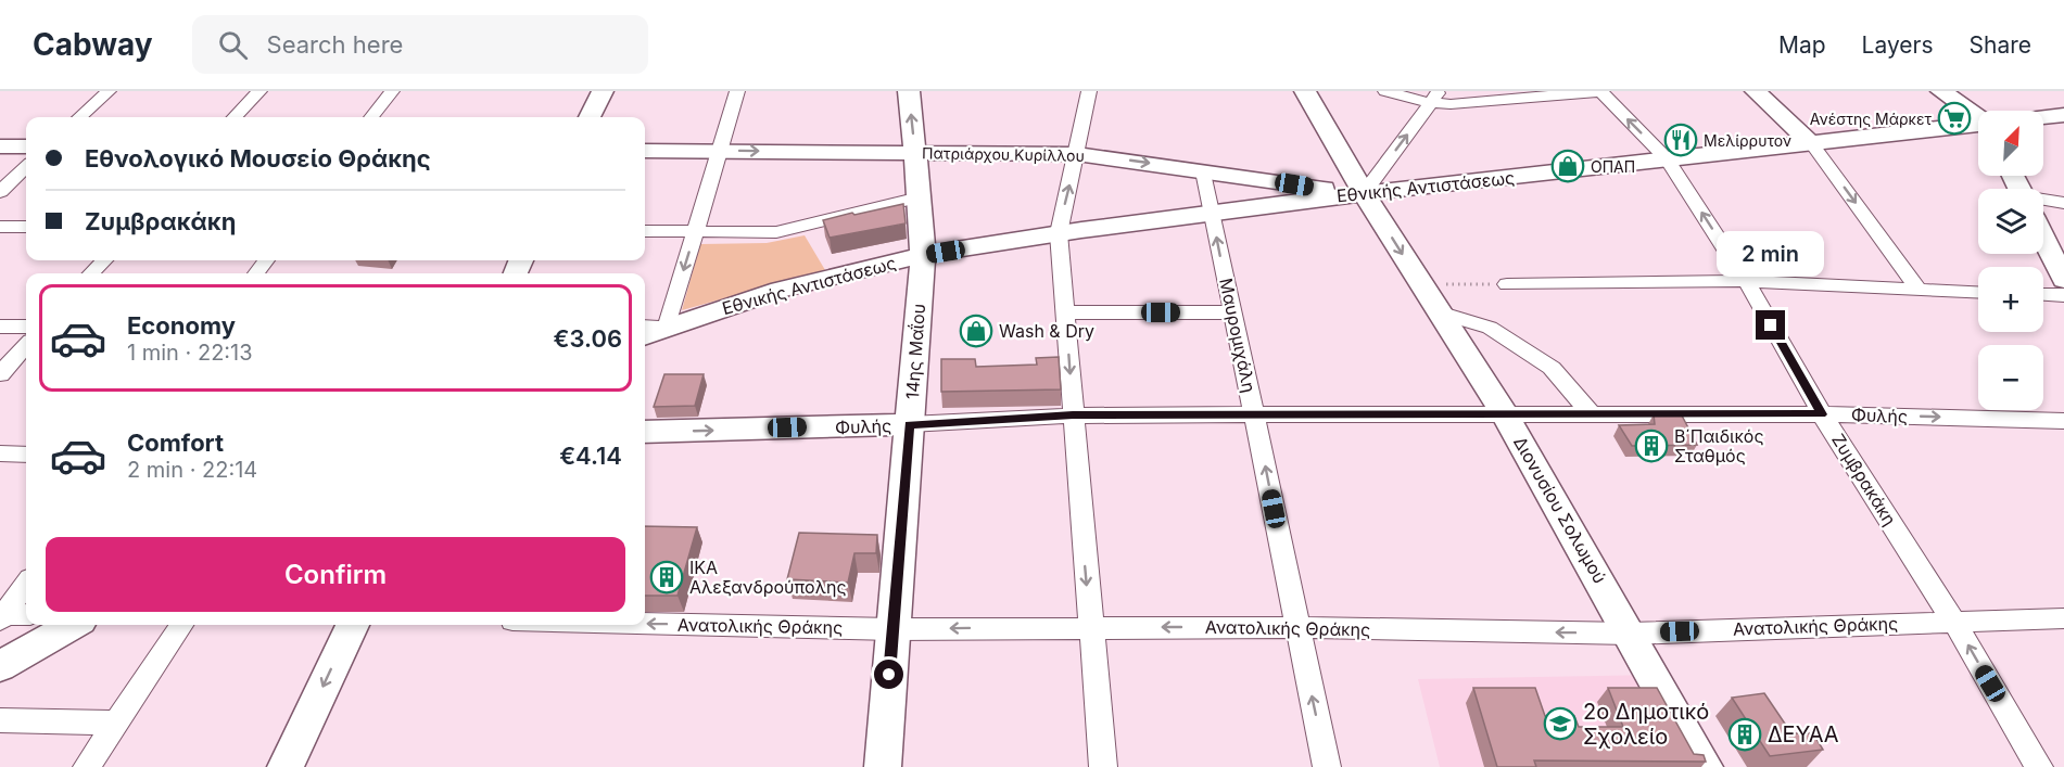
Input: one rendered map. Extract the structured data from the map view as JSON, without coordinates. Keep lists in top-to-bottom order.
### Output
{
  "streets": {
    "street": [
      "Πατριάρχου Κυρίλλου",
      "Εθνικής Αντιστάσεως",
      "Μαυρομιχάλη",
      "14ης Μαΐου",
      "Φυλής",
      "Ζυμβρακάκη",
      "Διονυσίου Σολωμού",
      "Ανατολικής Θράκης"
    ]
  },
  "crossings": [
    ["Πατριάρχου Κυρίλλου", "Εθνικής Αντιστάσεως"],
    ["Πατριάρχου Κυρίλλου", "Μαυρομιχάλη"],
    ["Πατριάρχου Κυρίλλου", "14ης Μαΐου"],
    ["Πατριάρχου Κυρίλλου", "Διονυσίου Σολωμού"],
    ["Εθνικής Αντιστάσεως", "Μαυρομιχάλη"],
    ["Εθνικής Αντιστάσεως", "14ης Μαΐου"],
    ["Εθνικής Αντιστάσεως", "Ζυμβρακάκη"],
    ["Εθνικής Αντιστάσεως", "Διονυσίου Σολωμού"],
    ["Μαυρομιχάλη", "Φυλής"],
    ["Μαυρομιχάλη", "Ανατολικής Θράκης"],
    ["14ης Μαΐου", "Φυλής"],
    ["14ης Μαΐου", "Ανατολικής Θράκης"],
    ["Φυλής", "Ζυμβρακάκη"],
    ["Φυλής", "Διονυσίου Σολωμού"],
    ["Ζυμβρακάκη", "Ανατολικής Θράκης"],
    ["Διονυσίου Σολωμού", "Ανατολικής Θράκης"]
  ],
  "one_way": ["Ανατολικής Θράκης"],
  "places": {
    "supermarket": ["Ανέστης Μάρκετ"],
    "restaurant": ["Μελίρρυτον"],
    "shop": ["ΟΠΑΠ", "Wash & Dry"],
    "building": ["Β΄Παιδικός Σταθμός", "ΙΚΑ Αλεξανδρούπολης", "ΔΕΥΑΑ"],
    "school or university": ["2o Δημοτικό Σχολείο"]
  },
  "north": "top right",
  "page": {
    "header": "Cabway",
    "search": "Search here",
    "nav": ["Map", "Layers", "Share"],
    "map_buttons": ["+", "−"],
    "banner": ["Εθνολογικό Μουσείο Θράκης", "Ζυμβρακάκη"],
    "bubble": "2 min",
    "list": [
      {
        "name": "Economy",
        "note": "1 min · 22:13",
        "value": "€3.06"
      },
      {
        "name": "Comfort",
        "note": "2 min · 22:14",
        "value": "€4.14"
      }
    ],
    "buttons": "Confirm"
  }
}
